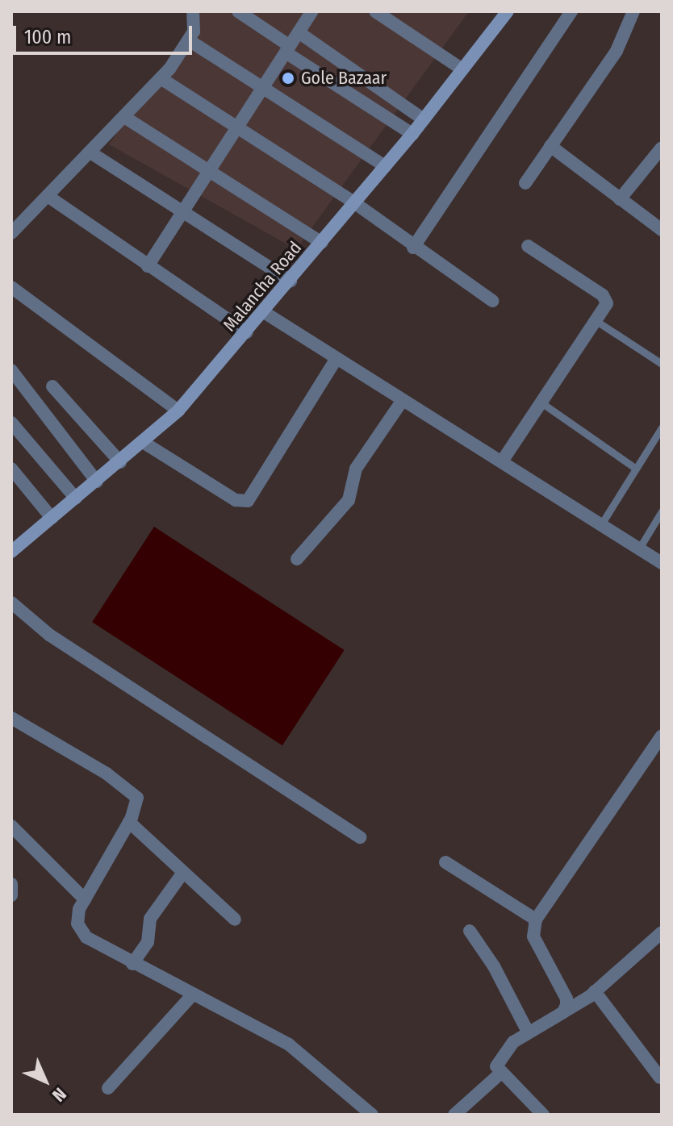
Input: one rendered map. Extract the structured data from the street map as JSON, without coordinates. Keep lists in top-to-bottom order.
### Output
{
  "streets": {
    "main road": ["Malancha Road"]
  },
  "places": ["Gole Bazaar"],
  "scale_bar": "100 m",
  "north": "bottom right"
}
